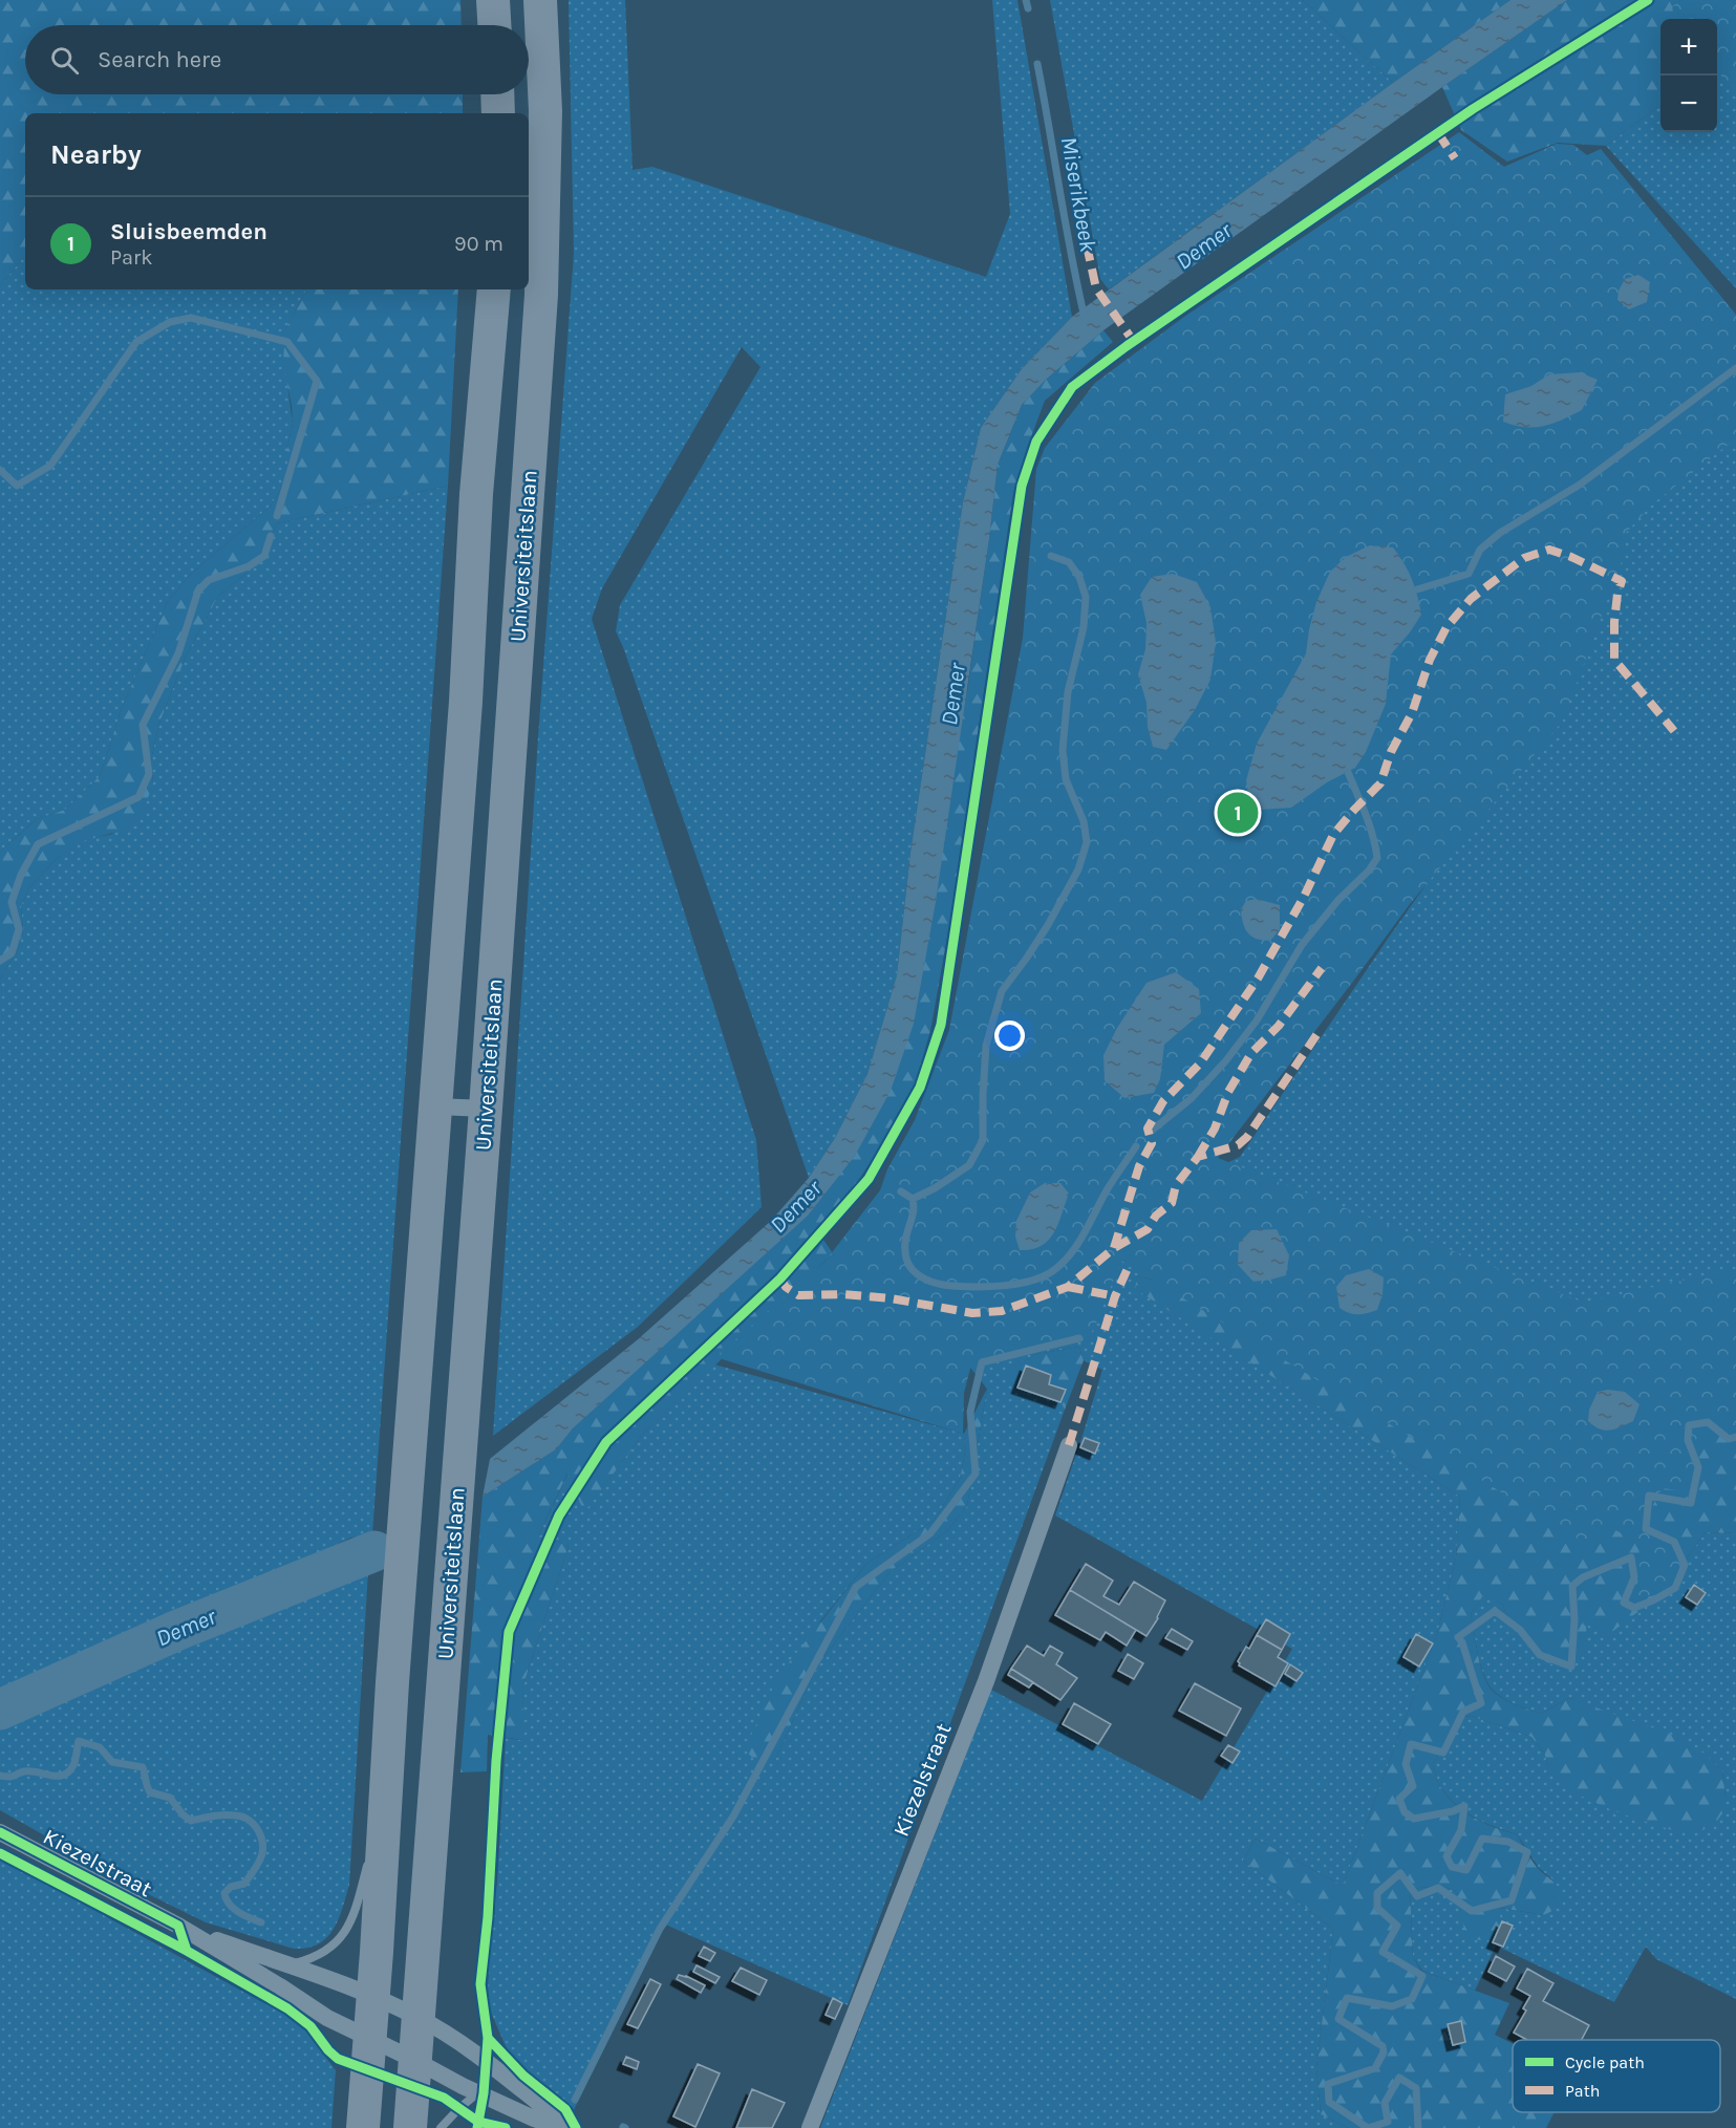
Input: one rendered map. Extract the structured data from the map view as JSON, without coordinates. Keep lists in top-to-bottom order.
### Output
{
  "streets": {
    "highway": ["Universiteitslaan"],
    "street": ["Kiezelstraat"]
  },
  "crossings": [
    ["Universiteitslaan", "Kiezelstraat"]
  ],
  "water": ["Miserikbeek", "Demer"],
  "legend": ["Cycle path", "Path"],
  "page": {
    "map_buttons": ["+", "−"],
    "search": "Search here",
    "heading": "Nearby",
    "list": [
      {
        "mark": "1",
        "name": "Sluisbeemden",
        "note": "Park",
        "value": "90 m"
      }
    ],
    "pins": "1"
  }
}
